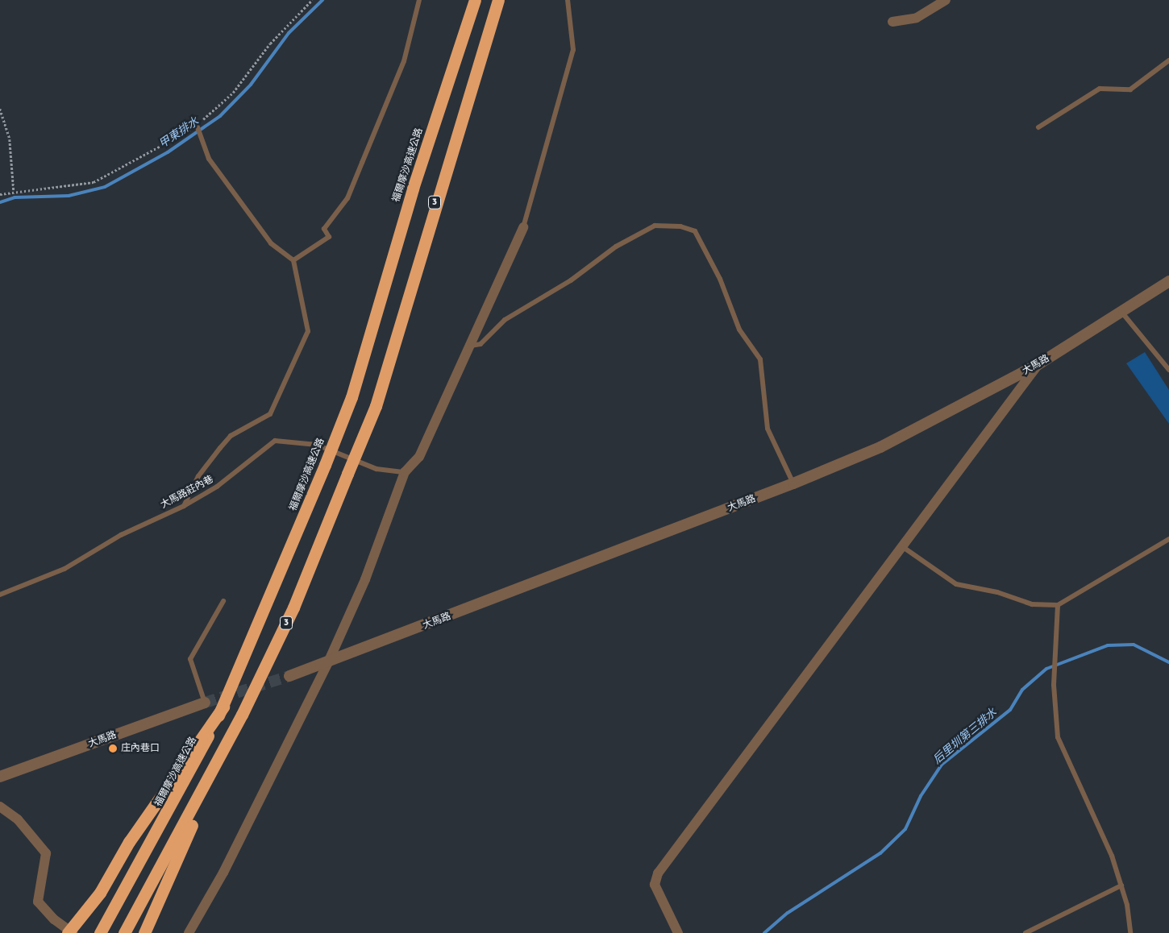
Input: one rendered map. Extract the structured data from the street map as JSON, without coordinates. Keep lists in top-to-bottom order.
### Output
{
  "streets": {
    "highway": ["福爾摩沙高速公路", "3"],
    "street": ["大馬路"],
    "lane": ["大馬路莊內巷"]
  },
  "water": ["甲東排水", "后里圳第三排水"],
  "places": ["庄內巷口"]
}
